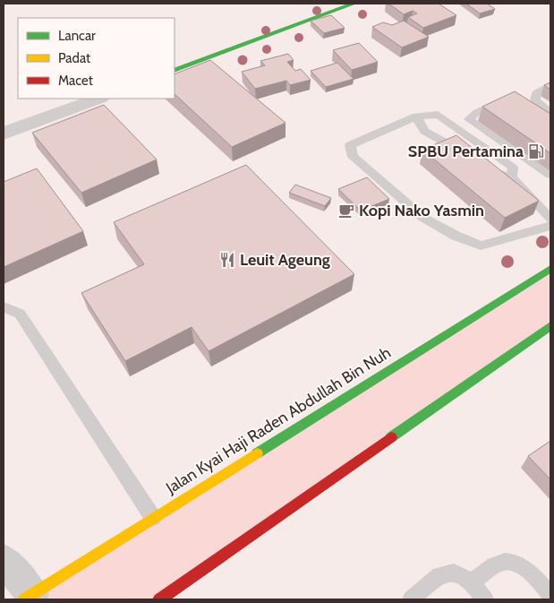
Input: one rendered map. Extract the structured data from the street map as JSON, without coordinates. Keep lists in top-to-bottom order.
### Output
{
  "streets": {
    "main road": ["Jalan Kyai Haji Raden Abdullah Bin Nuh"]
  },
  "places": {
    "fuel station": ["SPBU Pertamina"],
    "cafe": ["Kopi Nako Yasmin"],
    "restaurant": ["Leuit Ageung"]
  },
  "legend": ["Lancar", "Padat", "Macet"]
}
